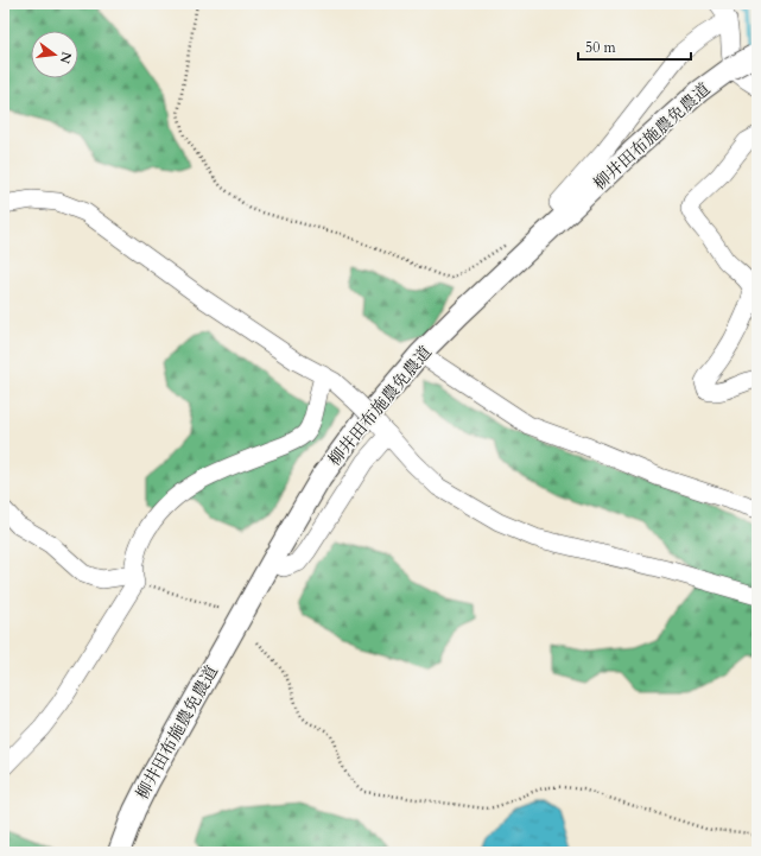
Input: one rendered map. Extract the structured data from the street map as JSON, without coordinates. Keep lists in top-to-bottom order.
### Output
{
  "streets": {
    "street": ["柳井田布施農免農道"]
  },
  "scale_bar": "50 m",
  "north": "right"
}
